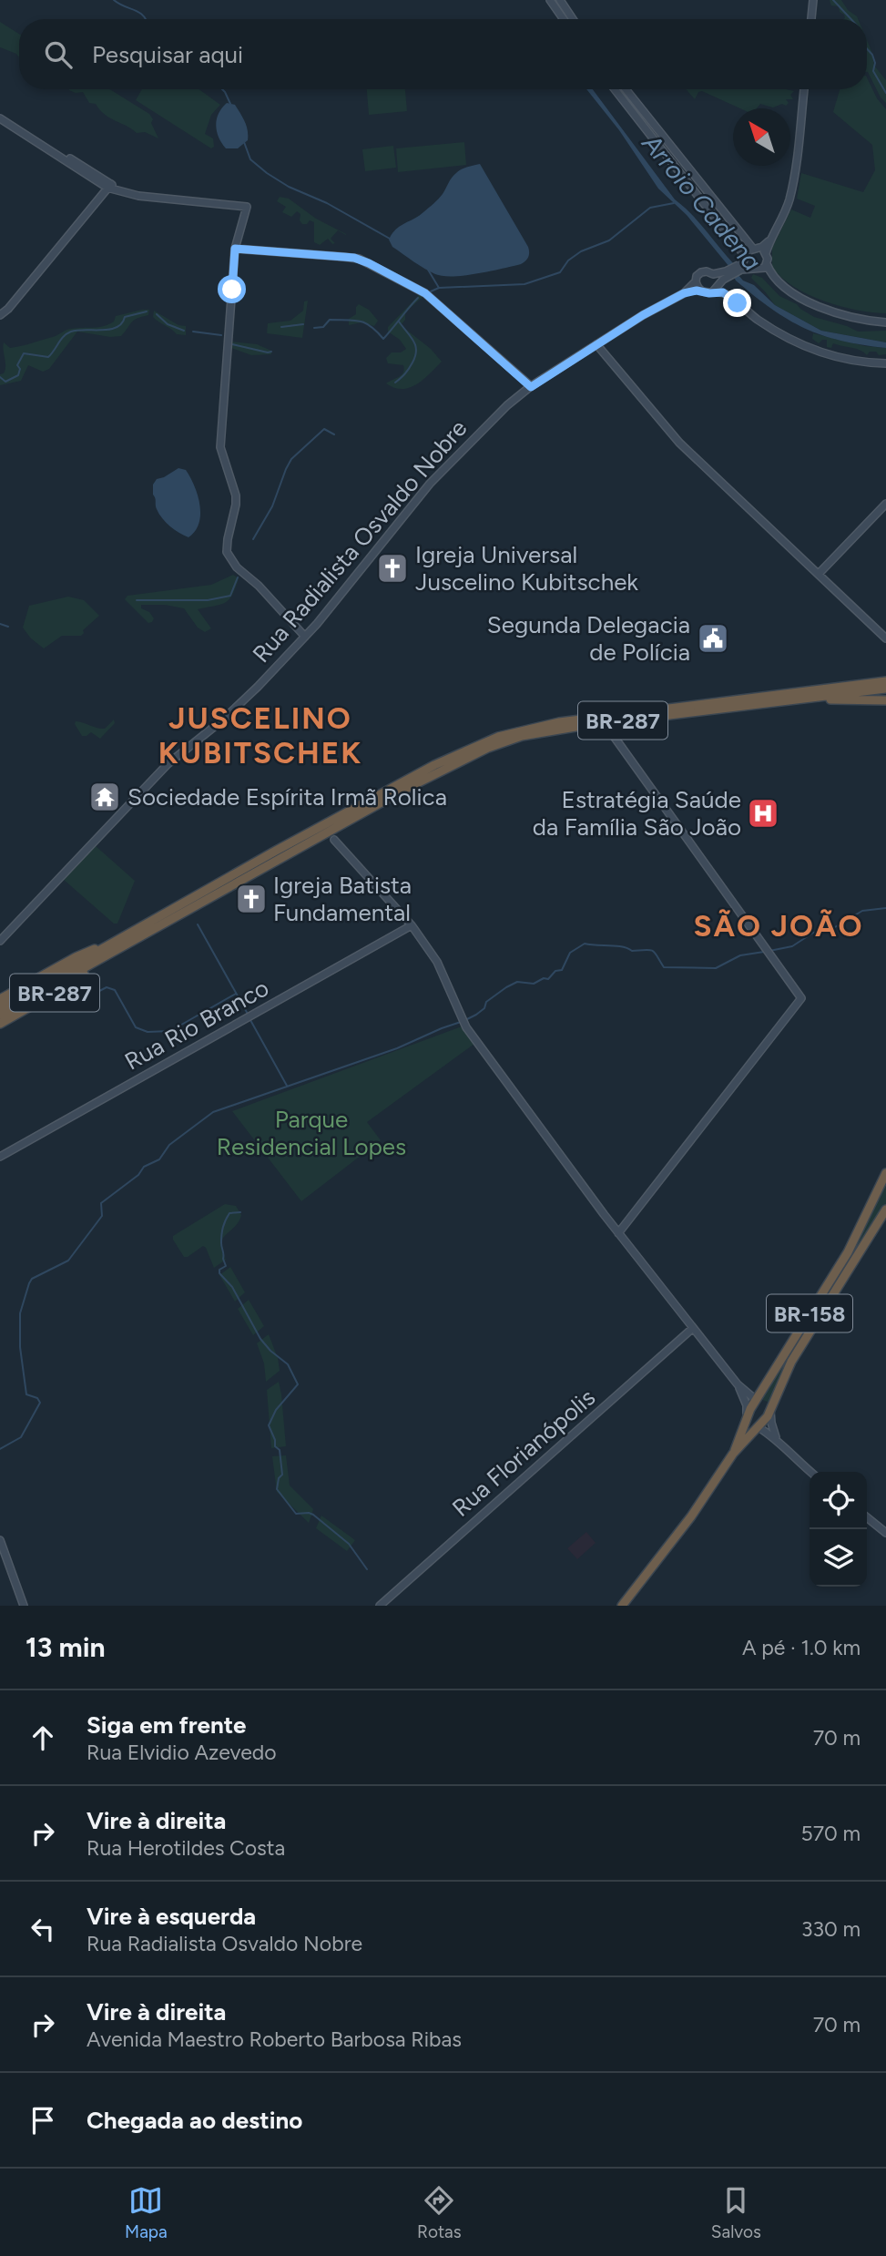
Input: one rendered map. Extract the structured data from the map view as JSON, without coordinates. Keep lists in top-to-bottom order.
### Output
{
  "streets": {
    "highway": ["BR-287", "BR-158"],
    "street": ["Rua Radialista Osvaldo Nobre", "Rua Rio Branco", "Rua Florianópolis"]
  },
  "districts": ["JUSCELINO KUBITSCHEK", "SÃO JOÃO"],
  "water": ["Arroio Cadena"],
  "parks": ["Parque Residencial Lopes"],
  "places": {
    "church": ["Igreja Universal Juscelino Kubitschek", "Igreja Batista Fundamental"],
    "public building": ["Segunda Delegacia de Polícia"],
    "temple": ["Sociedade Espírita Irmã Rolica"],
    "hospital": ["Estratégia Saúde da Família São João"]
  },
  "north": "top left",
  "page": {
    "search": "Pesquisar aqui",
    "heading": ["13 min", "A pé · 1.0 km"],
    "list": [
      ["Siga em frente", "Rua Elvidio Azevedo", "70 m"],
      ["Vire à direita", "Rua Herotildes Costa", "570 m"],
      ["Vire à esquerda", "Rua Radialista Osvaldo Nobre", "330 m"],
      ["Vire à direita", "Avenida Maestro Roberto Barbosa Ribas", "70 m"],
      "Chegada ao destino"
    ],
    "nav": ["Mapa", "Rotas", "Salvos"]
  }
}
